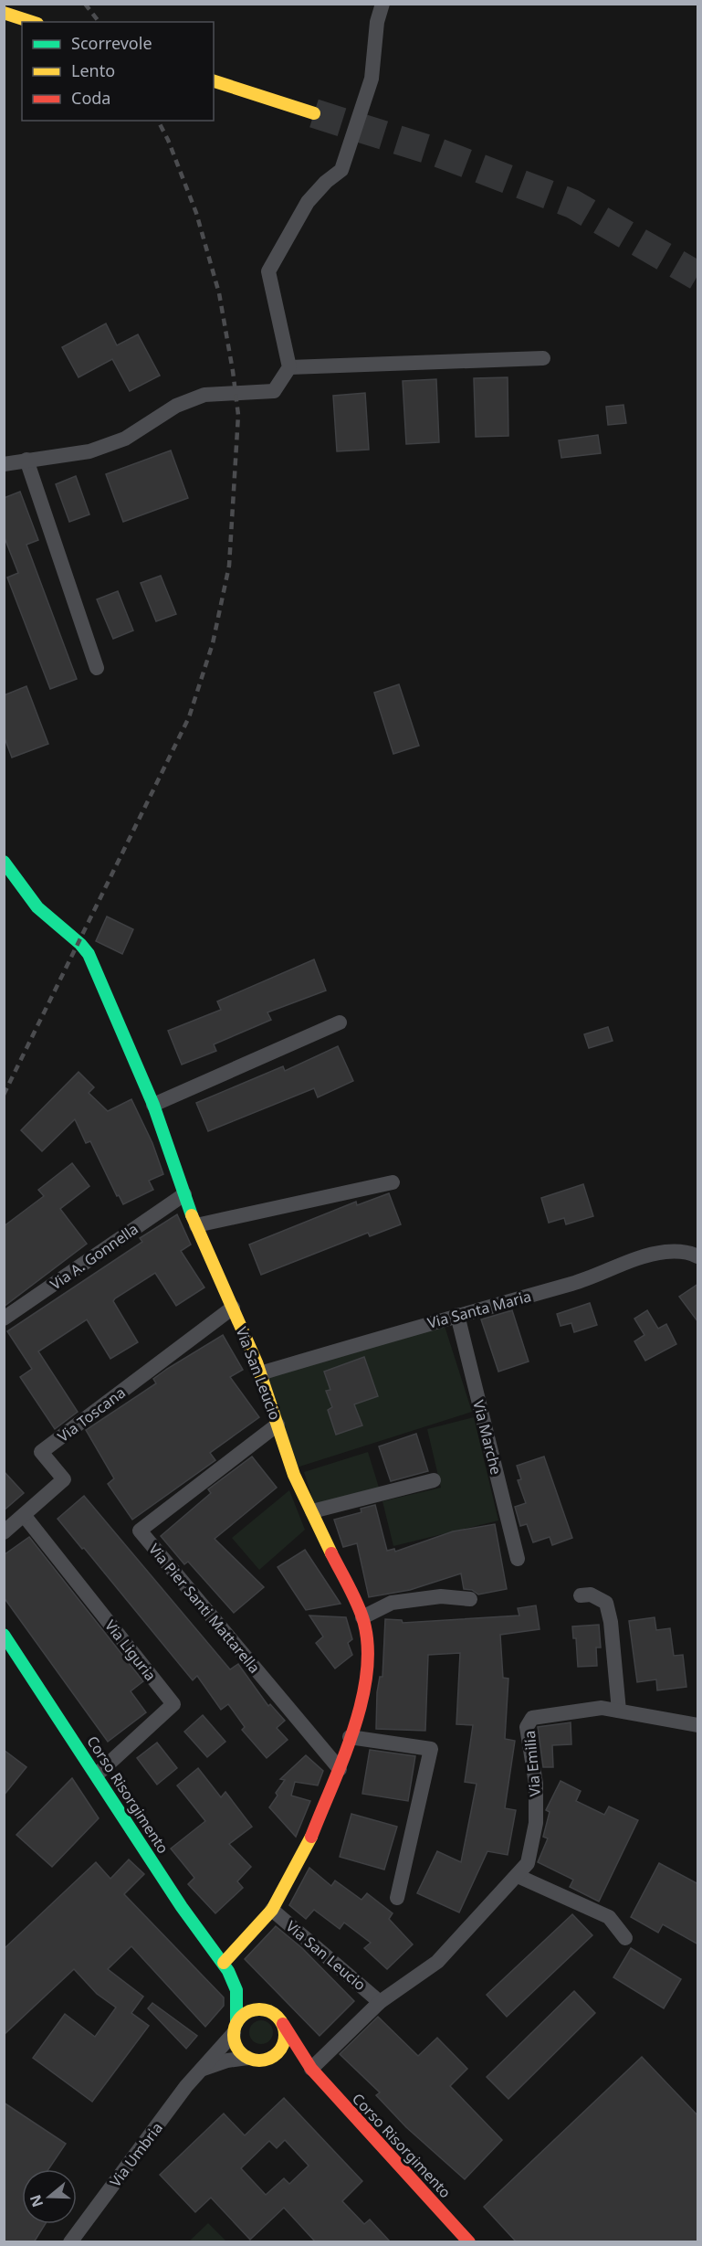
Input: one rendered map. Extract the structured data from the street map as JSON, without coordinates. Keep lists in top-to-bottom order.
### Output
{
  "streets": {
    "main road": ["Via San Leucio", "Corso Risorgimento"],
    "street": [
      "Via A. Gonnella",
      "Via Santa Maria",
      "Via Toscana",
      "Via Marche",
      "Via Pier Santi Mattarella",
      "Via Liguria",
      "Via Emilia",
      "Via Umbria"
    ]
  },
  "crossings": [
    ["Via A. Gonnella", "Via San Leucio"],
    ["Via Santa Maria", "Via San Leucio"],
    ["Via Santa Maria", "Via Marche"],
    ["Via San Leucio", "Via Toscana"],
    ["Via San Leucio", "Via Pier Santi Mattarella"],
    ["Via San Leucio", "Via Emilia"],
    ["Via San Leucio", "Corso Risorgimento"],
    ["Via Toscana", "Via Liguria"],
    ["Via Liguria", "Corso Risorgimento"],
    ["Via Emilia", "Corso Risorgimento"],
    ["Corso Risorgimento", "Via Umbria"]
  ],
  "legend": ["Scorrevole", "Lento", "Coda"],
  "north": "left"
}
